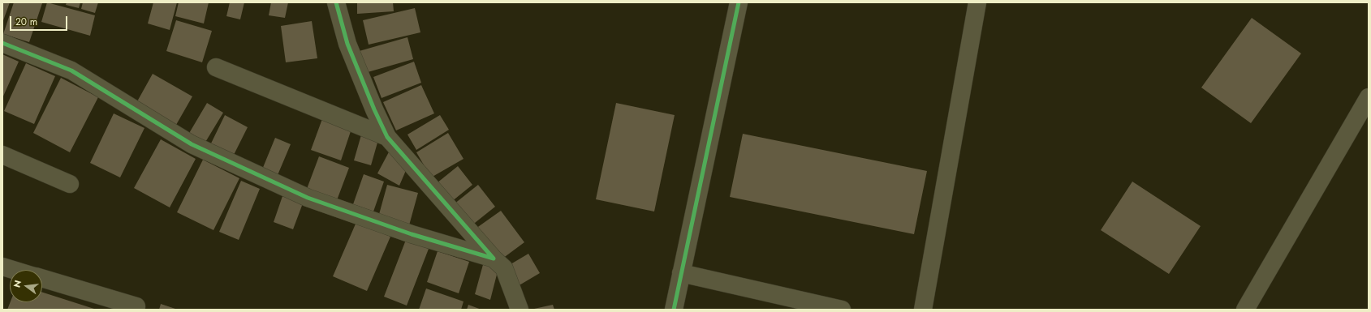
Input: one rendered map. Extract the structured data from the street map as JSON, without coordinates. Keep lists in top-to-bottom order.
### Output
{
  "scale_bar": "20 m",
  "north": "left"
}
